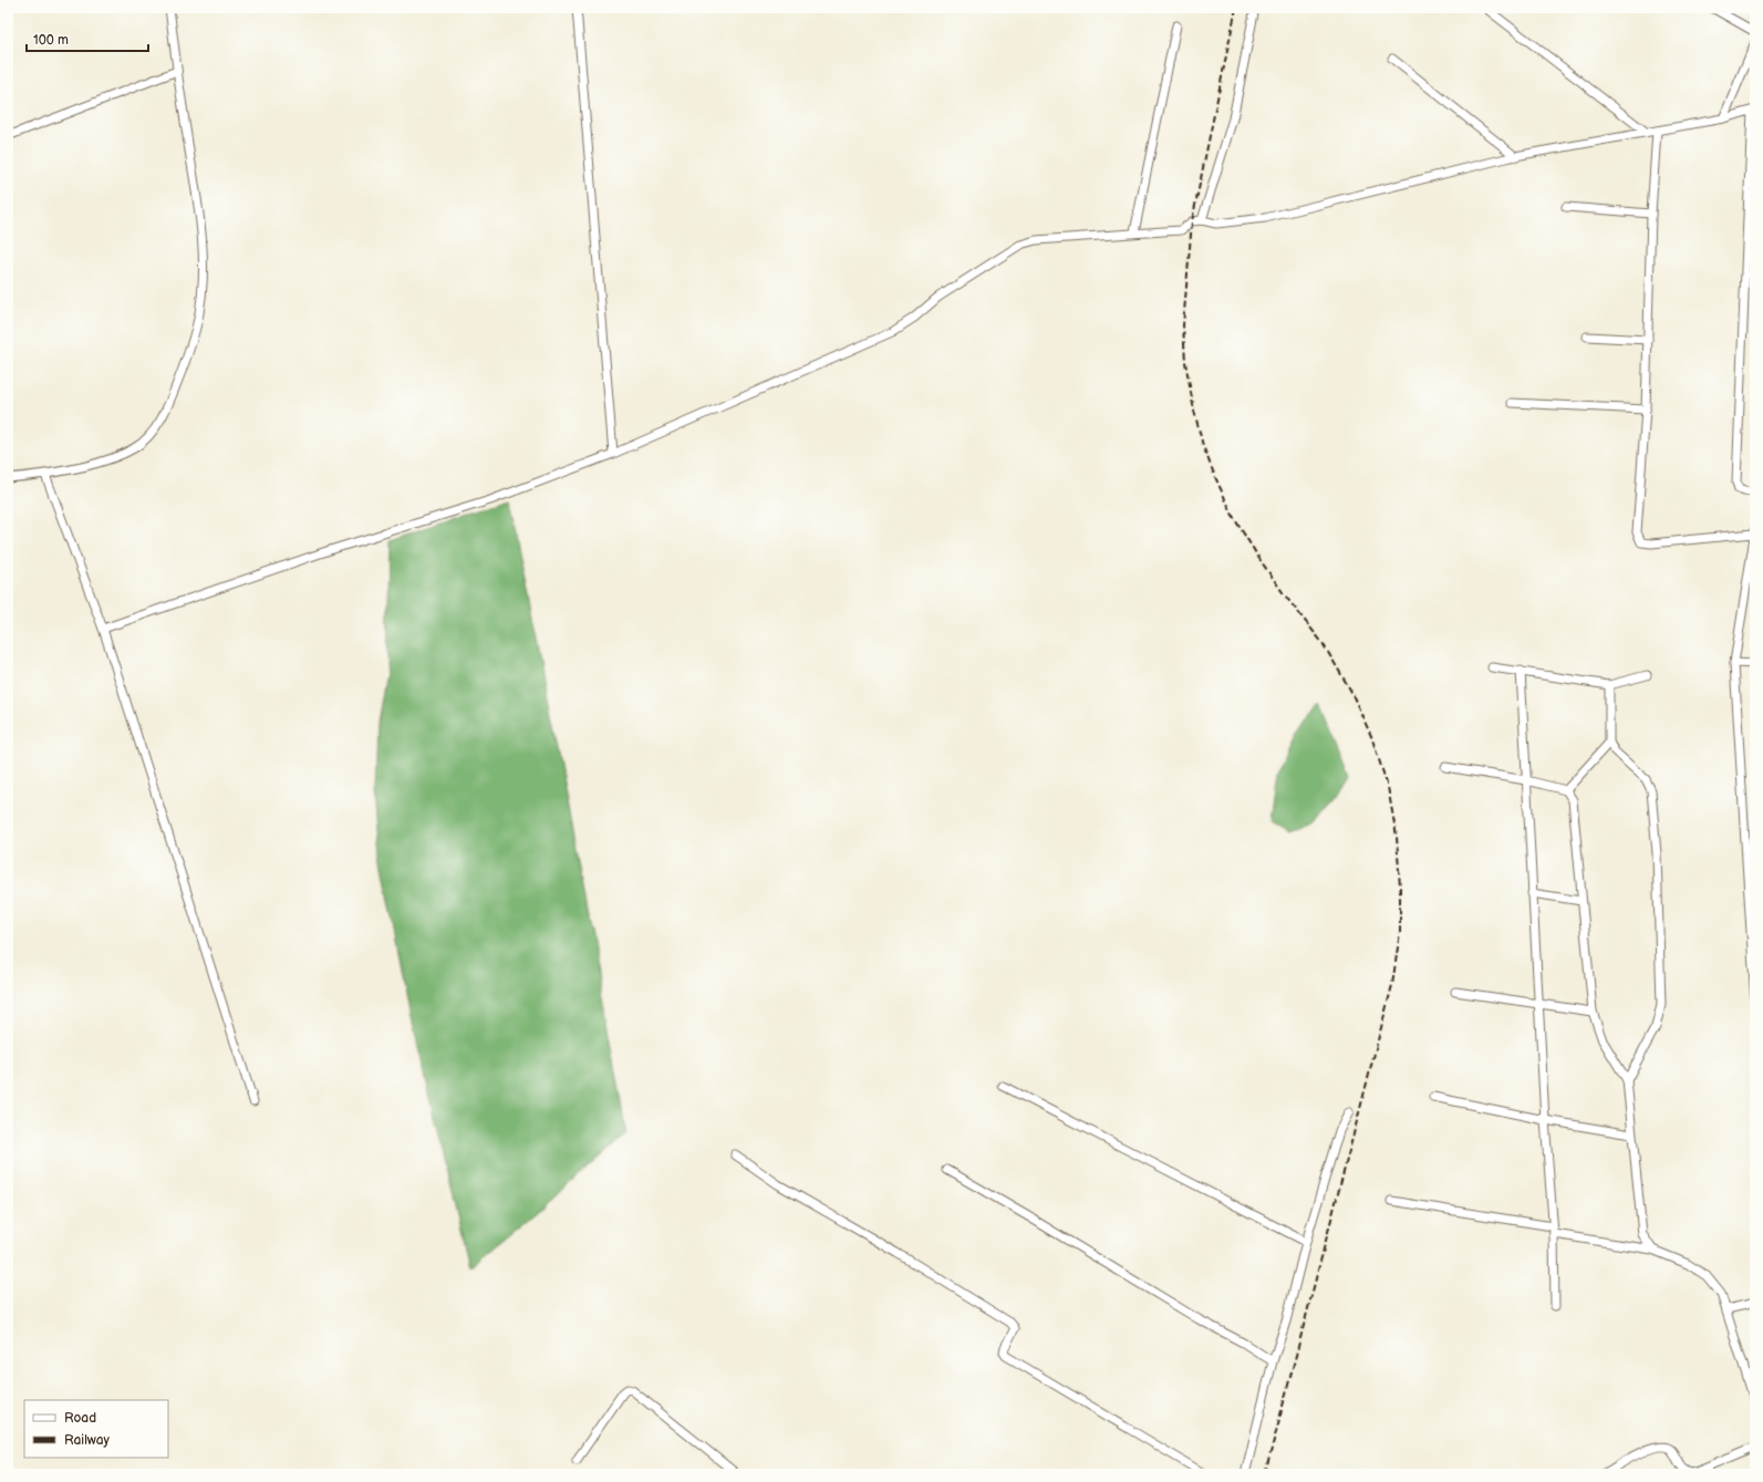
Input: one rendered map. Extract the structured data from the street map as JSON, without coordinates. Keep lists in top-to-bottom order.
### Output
{
  "legend": ["Road", "Railway"],
  "scale_bar": "100 m"
}
